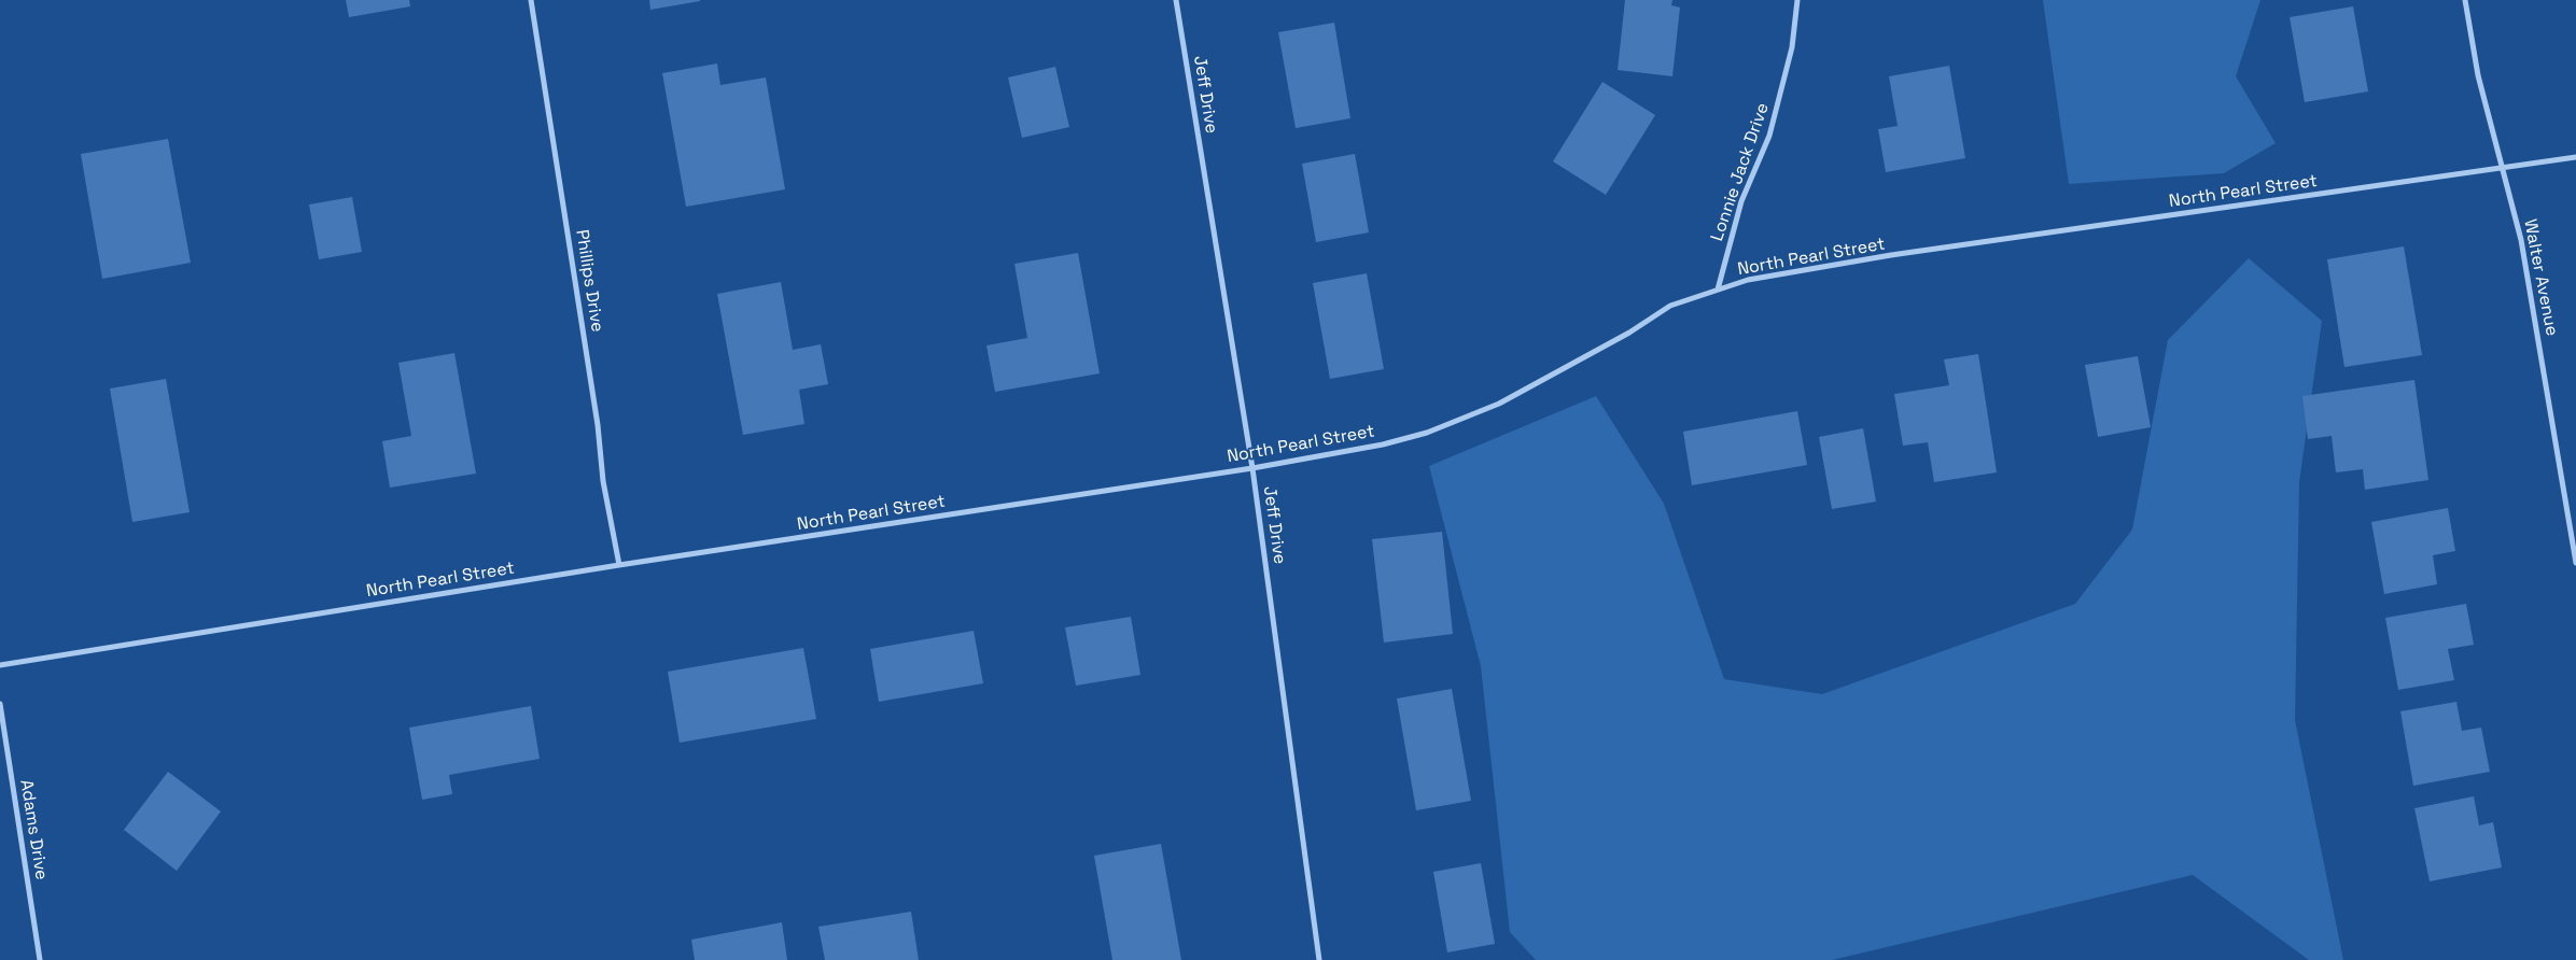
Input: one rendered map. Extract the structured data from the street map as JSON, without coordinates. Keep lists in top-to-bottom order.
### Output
{
  "streets": {
    "street": [
      "Jeff Drive",
      "Lonnie Jack Drive",
      "North Pearl Street",
      "Walter Avenue",
      "Phillips Drive",
      "Adams Drive"
    ]
  },
  "crossings": [
    ["Jeff Drive", "North Pearl Street"],
    ["Lonnie Jack Drive", "North Pearl Street"],
    ["North Pearl Street", "Walter Avenue"],
    ["North Pearl Street", "Phillips Drive"]
  ]
}
